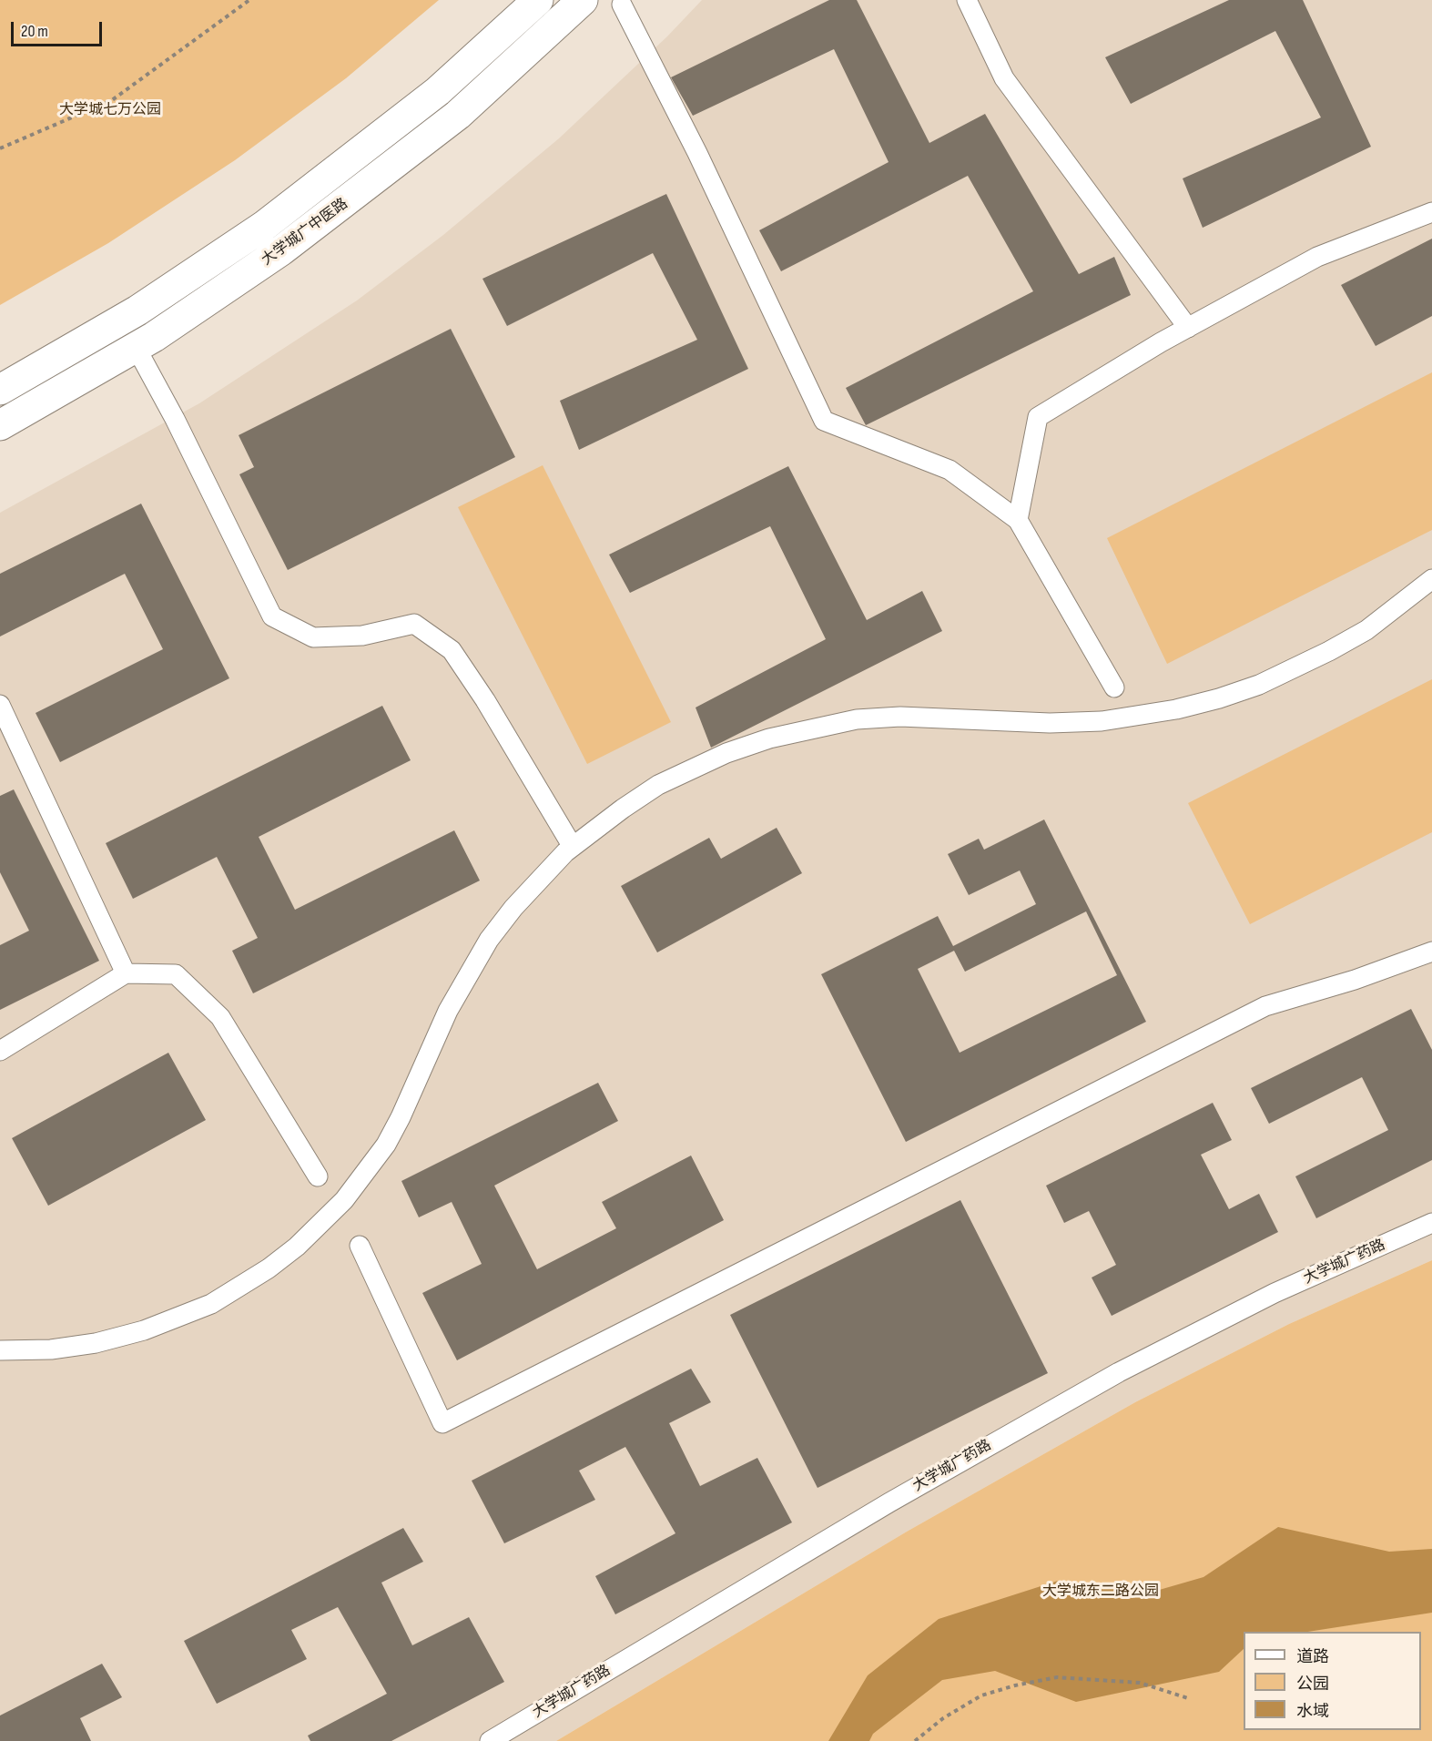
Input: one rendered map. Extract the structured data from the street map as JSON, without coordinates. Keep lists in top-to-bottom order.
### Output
{
  "streets": {
    "main road": ["大学城广中医路"],
    "lane": ["大学城广药路"]
  },
  "parks": ["大学城七万公园", "大学城东二路公园"],
  "legend": ["道路", "公园", "水域"],
  "scale_bar": "20 m"
}
